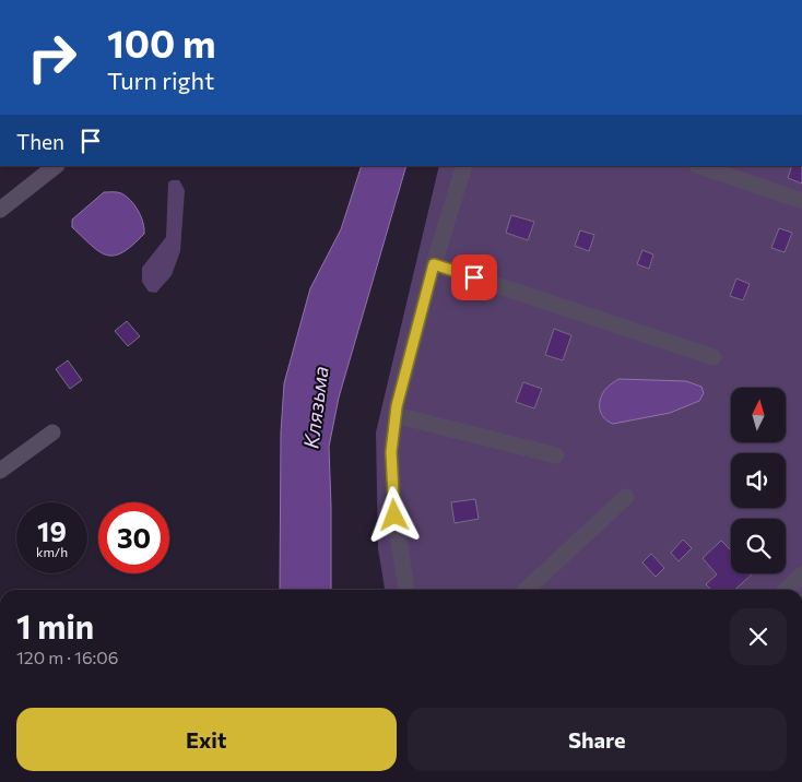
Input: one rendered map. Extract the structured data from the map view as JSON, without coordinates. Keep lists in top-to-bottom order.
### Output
{
  "water": ["Клязьма"],
  "north": "top",
  "page": {
    "turn": ["100 m", "Turn right"],
    "then": "Then",
    "speed": "19 km/h",
    "limit": "30",
    "heading": ["1 min", "120 m · 16:06"],
    "buttons": ["Exit", "Share"]
  }
}
